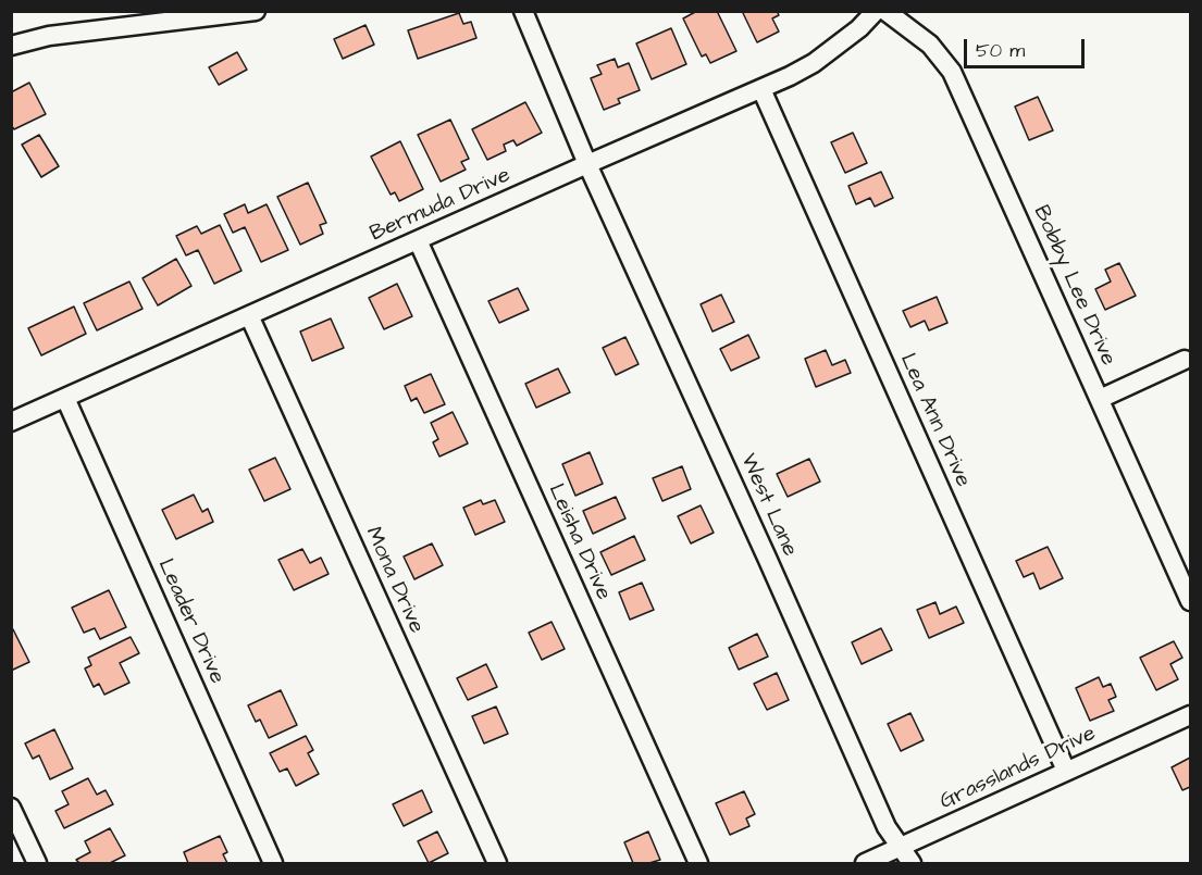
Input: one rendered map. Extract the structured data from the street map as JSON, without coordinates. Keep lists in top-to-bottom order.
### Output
{
  "streets": {
    "street": [
      "Bermuda Drive",
      "Bobby Lee Drive",
      "Lea Ann Drive",
      "West Lane",
      "Leisha Drive",
      "Mona Drive",
      "Leader Drive",
      "Grasslands Drive"
    ]
  },
  "crossings": [
    ["Bermuda Drive", "Lea Ann Drive"],
    ["Bermuda Drive", "West Lane"],
    ["Bermuda Drive", "Leisha Drive"],
    ["Bermuda Drive", "Mona Drive"],
    ["Bermuda Drive", "Leader Drive"],
    ["Lea Ann Drive", "Grasslands Drive"],
    ["West Lane", "Grasslands Drive"]
  ],
  "scale_bar": "50 m"
}
